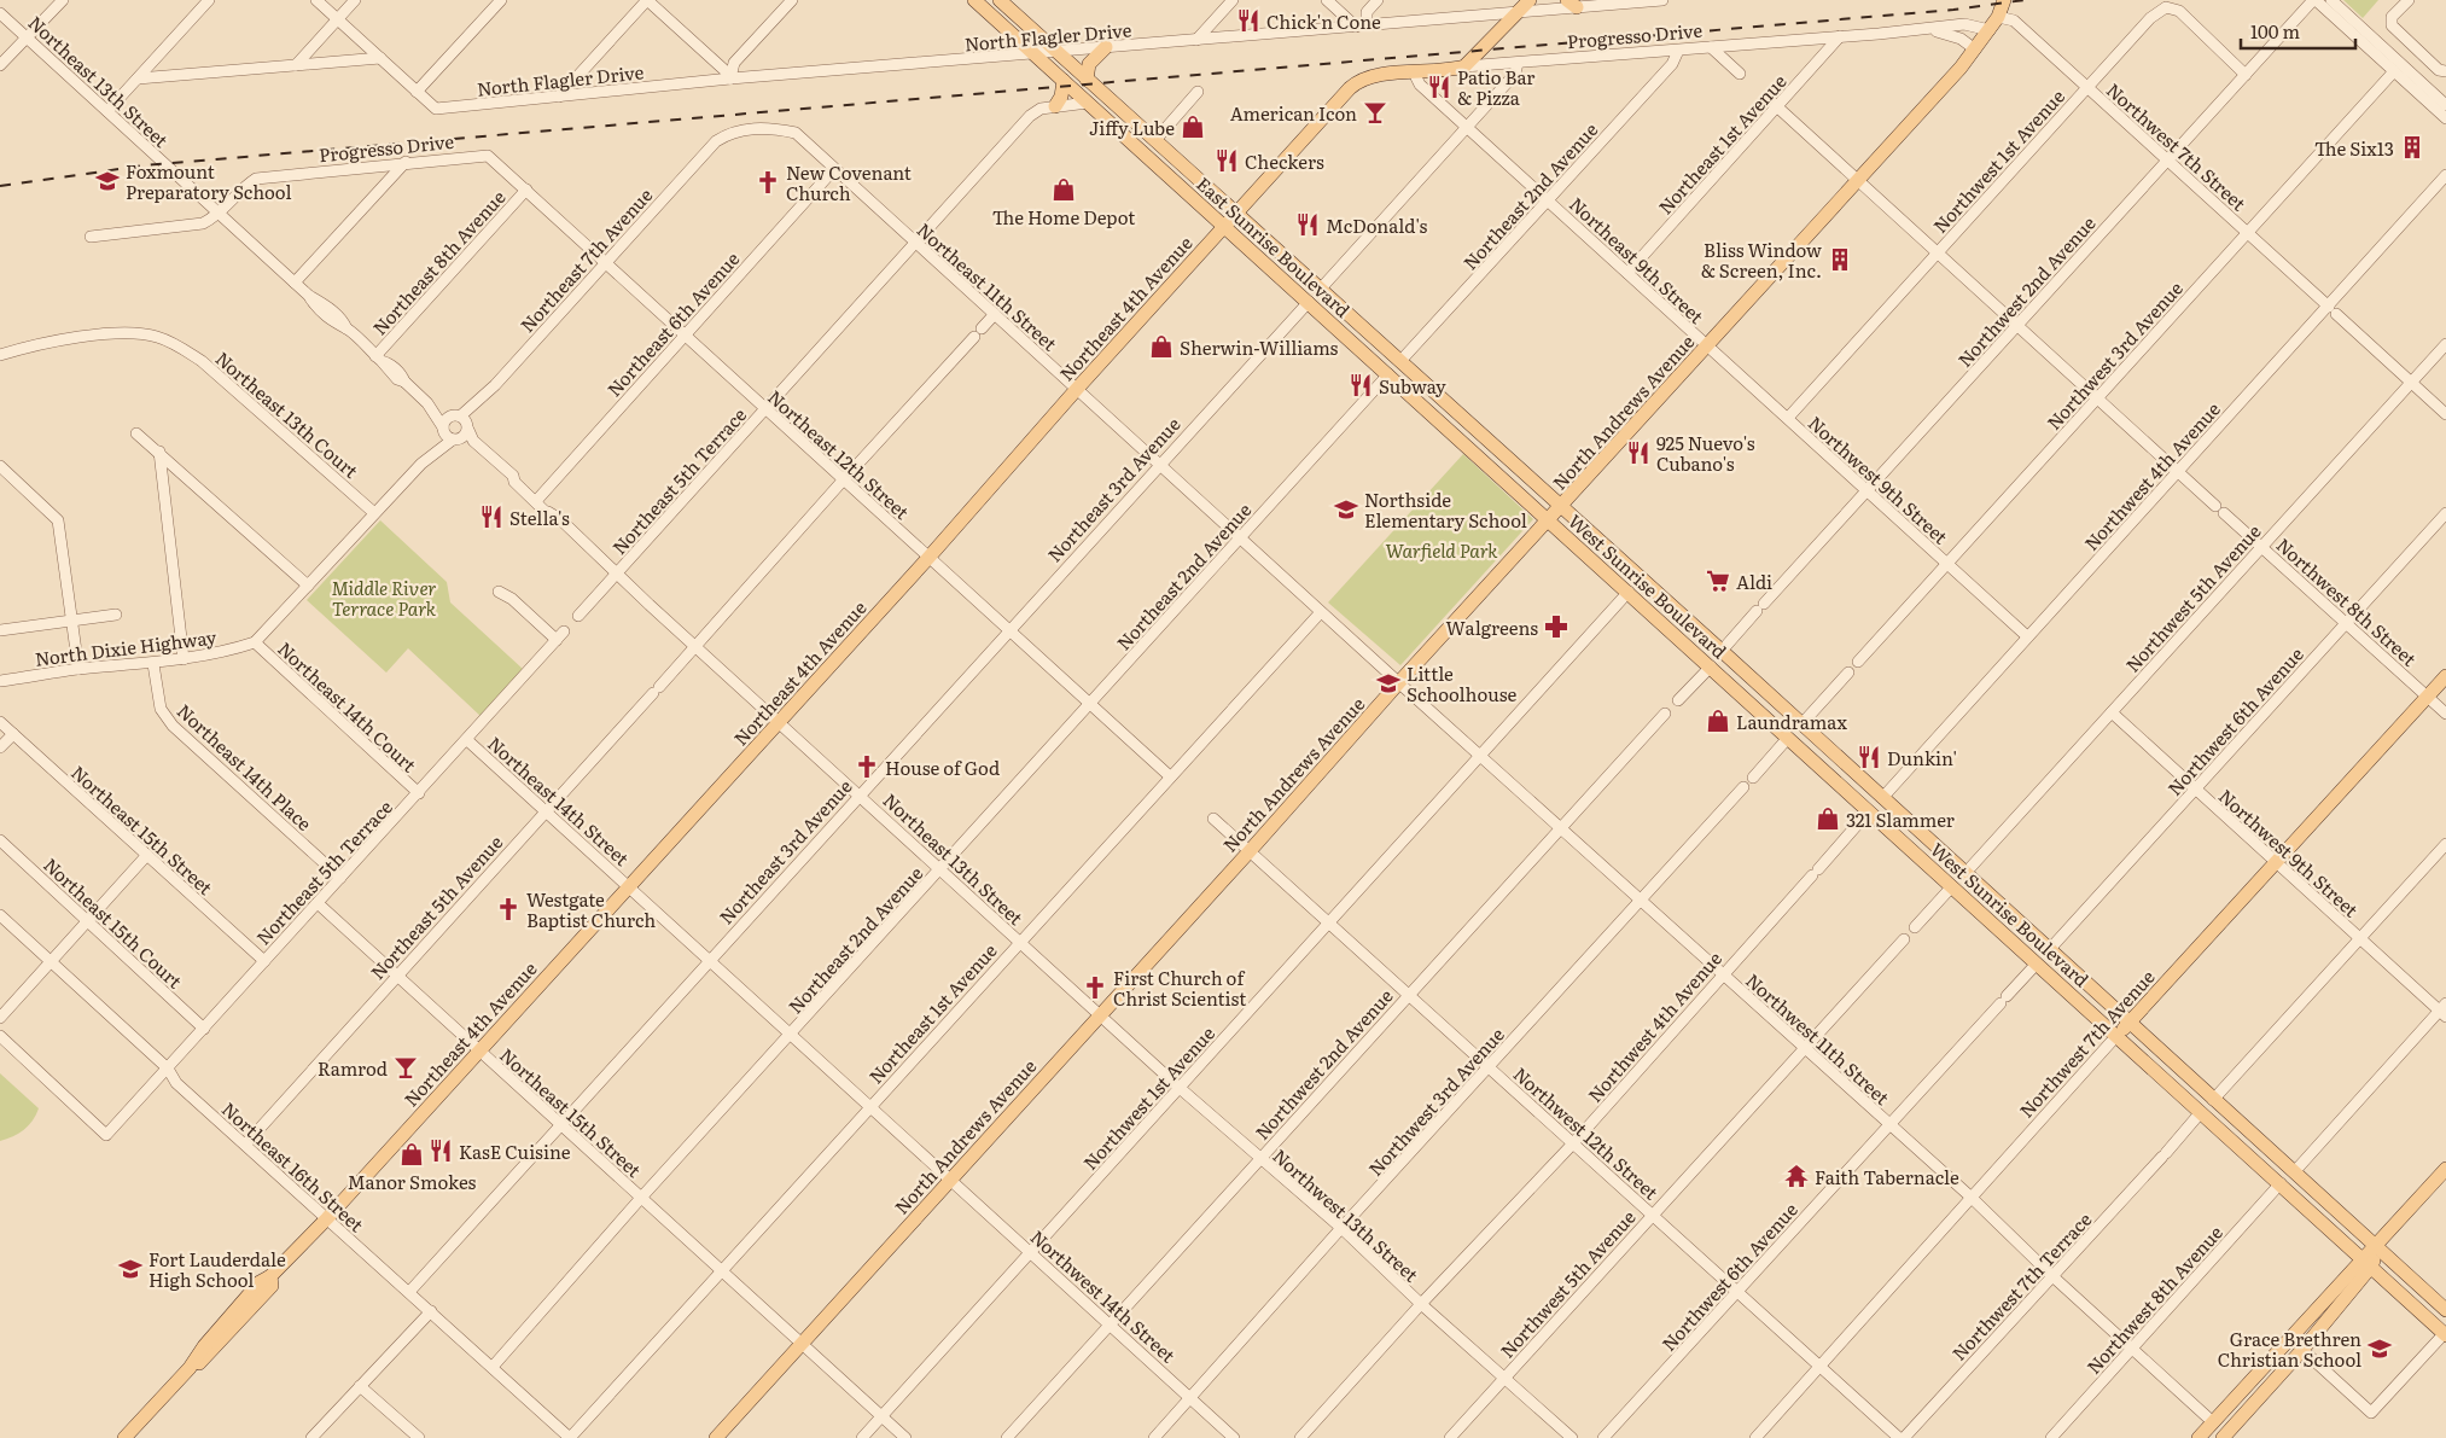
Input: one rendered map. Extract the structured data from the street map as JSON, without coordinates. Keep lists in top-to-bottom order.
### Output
{
  "streets": {
    "main road": [
      "Progresso Drive",
      "East Sunrise Boulevard",
      "Northeast 4th Avenue",
      "North Andrews Avenue",
      "West Sunrise Boulevard",
      "Northwest 7th Avenue"
    ],
    "street": [
      "North Flagler Drive",
      "Northeast 13th Street",
      "Northeast 1st Avenue",
      "Northwest 7th Street",
      "Northwest 1st Avenue",
      "Northeast 2nd Avenue",
      "Northeast 7th Avenue",
      "Northeast 9th Street",
      "Northeast 8th Avenue",
      "Northeast 11th Street",
      "Northwest 2nd Avenue",
      "Northeast 6th Avenue",
      "Northwest 3rd Avenue",
      "Northeast 13th Court",
      "Northeast 12th Street",
      "Northwest 4th Avenue",
      "Northwest 9th Street",
      "Northeast 5th Terrace",
      "Northeast 3rd Avenue",
      "Northwest 5th Avenue",
      "Northwest 8th Street",
      "North Dixie Highway",
      "Northeast 14th Court",
      "Northwest 6th Avenue",
      "Northeast 14th Place",
      "Northeast 14th Street",
      "Northeast 15th Street",
      "Northeast 5th Avenue",
      "Northeast 15th Court",
      "Northwest 11th Street",
      "Northwest 12th Street",
      "Northeast 16th Street",
      "Northwest 13th Street",
      "Northwest 7th Terrace",
      "Northwest 14th Street",
      "Northwest 8th Avenue"
    ]
  },
  "crossings": [
    ["Progresso Drive", "Northeast 13th Street"],
    ["Progresso Drive", "Northeast 1st Avenue"],
    ["Progresso Drive", "Northwest 7th Street"],
    ["Progresso Drive", "Northeast 2nd Avenue"],
    ["Progresso Drive", "Northeast 9th Street"],
    ["Progresso Drive", "Northeast 4th Avenue"],
    ["Progresso Drive", "North Andrews Avenue"],
    ["Progresso Drive", "Northeast 12th Street"],
    ["North Flagler Drive", "East Sunrise Boulevard"],
    ["Northeast 13th Street", "Northeast 1st Avenue"],
    ["Northeast 13th Street", "Northeast 2nd Avenue"],
    ["Northeast 13th Street", "Northeast 7th Avenue"],
    ["Northeast 13th Street", "Northeast 8th Avenue"],
    ["Northeast 13th Street", "Northeast 4th Avenue"],
    ["Northeast 13th Street", "Northeast 6th Avenue"],
    ["Northeast 13th Street", "North Andrews Avenue"],
    ["Northeast 13th Street", "Northeast 5th Terrace"],
    ["Northeast 13th Street", "Northeast 3rd Avenue"],
    ["Northeast 13th Street", "Northeast 5th Avenue"],
    ["Northeast 13th Street", "Northwest 13th Street"],
    ["Northeast 1st Avenue", "Northeast 9th Street"],
    ["Northeast 1st Avenue", "Northeast 11th Street"],
    ["Northeast 1st Avenue", "Northeast 12th Street"],
    ["Northeast 1st Avenue", "Northwest 8th Street"],
    ["Northeast 1st Avenue", "Northeast 14th Street"],
    ["Northeast 1st Avenue", "Northeast 15th Street"],
    ["Northeast 1st Avenue", "Northeast 16th Street"],
    ["Northwest 7th Street", "Northwest 1st Avenue"],
    ["Northwest 7th Street", "Northwest 2nd Avenue"],
    ["Northwest 7th Street", "Northwest 3rd Avenue"],
    ["Northwest 7th Street", "North Andrews Avenue"],
    ["Northwest 7th Street", "Northwest 4th Avenue"],
    ["Northwest 7th Street", "Northwest 5th Avenue"],
    ["Northwest 1st Avenue", "Northwest 2nd Avenue"],
    ["Northwest 1st Avenue", "Northwest 9th Street"],
    ["Northwest 1st Avenue", "West Sunrise Boulevard"],
    ["Northwest 1st Avenue", "Northwest 8th Street"],
    ["Northwest 1st Avenue", "Northeast 15th Street"],
    ["Northwest 1st Avenue", "Northwest 11th Street"],
    ["Northwest 1st Avenue", "Northwest 12th Street"],
    ["Northwest 1st Avenue", "Northwest 13th Street"],
    ["Northwest 1st Avenue", "Northwest 14th Street"],
    ["Northeast 2nd Avenue", "East Sunrise Boulevard"],
    ["Northeast 2nd Avenue", "Northeast 9th Street"],
    ["Northeast 2nd Avenue", "Northeast 11th Street"],
    ["Northeast 2nd Avenue", "Northeast 12th Street"],
    ["Northeast 2nd Avenue", "Northeast 14th Street"],
    ["Northeast 2nd Avenue", "Northeast 15th Street"],
    ["Northeast 2nd Avenue", "Northeast 16th Street"],
    ["East Sunrise Boulevard", "Northeast 4th Avenue"],
    ["East Sunrise Boulevard", "North Andrews Avenue"],
    ["East Sunrise Boulevard", "Northeast 5th Terrace"],
    ["East Sunrise Boulevard", "Northeast 3rd Avenue"],
    ["East Sunrise Boulevard", "West Sunrise Boulevard"],
    ["Northeast 7th Avenue", "Northeast 11th Street"],
    ["Northeast 7th Avenue", "Northeast 12th Street"],
    ["Northeast 9th Street", "North Andrews Avenue"],
    ["Northeast 9th Street", "Northwest 9th Street"],
    ["Northeast 8th Avenue", "Northeast 12th Street"],
    ["Northeast 11th Street", "Northeast 4th Avenue"],
    ["Northeast 11th Street", "Northeast 6th Avenue"],
    ["Northeast 11th Street", "North Andrews Avenue"],
    ["Northeast 11th Street", "Northeast 5th Terrace"],
    ["Northeast 11th Street", "Northeast 3rd Avenue"],
    ["Northeast 11th Street", "Northeast 5th Avenue"],
    ["Northeast 11th Street", "Northwest 11th Street"],
    ["Northwest 2nd Avenue", "Northwest 9th Street"],
    ["Northwest 2nd Avenue", "West Sunrise Boulevard"],
    ["Northwest 2nd Avenue", "Northwest 8th Street"],
    ["Northwest 2nd Avenue", "Northwest 11th Street"],
    ["Northwest 2nd Avenue", "Northwest 12th Street"],
    ["Northwest 2nd Avenue", "Northwest 13th Street"],
    ["Northwest 2nd Avenue", "Northwest 14th Street"],
    ["Northeast 4th Avenue", "Northeast 12th Street"],
    ["Northeast 4th Avenue", "Northeast 14th Street"],
    ["Northeast 4th Avenue", "Northeast 15th Street"],
    ["Northeast 4th Avenue", "Northeast 16th Street"],
    ["Northeast 6th Avenue", "Northeast 12th Street"],
    ["Northwest 3rd Avenue", "Northwest 9th Street"],
    ["Northwest 3rd Avenue", "Northwest 8th Street"],
    ["Northwest 3rd Avenue", "Northwest 11th Street"],
    ["Northwest 3rd Avenue", "Northwest 12th Street"],
    ["Northwest 3rd Avenue", "Northwest 13th Street"],
    ["Northwest 3rd Avenue", "Northwest 14th Street"],
    ["North Andrews Avenue", "Northwest 9th Street"],
    ["North Andrews Avenue", "West Sunrise Boulevard"],
    ["North Andrews Avenue", "Northwest 8th Street"],
    ["North Andrews Avenue", "Northeast 14th Street"],
    ["North Andrews Avenue", "Northeast 15th Street"],
    ["North Andrews Avenue", "Northwest 11th Street"],
    ["North Andrews Avenue", "Northwest 12th Street"],
    ["North Andrews Avenue", "Northwest 13th Street"],
    ["North Andrews Avenue", "Northwest 14th Street"],
    ["Northeast 12th Street", "Northeast 5th Terrace"],
    ["Northeast 12th Street", "Northeast 3rd Avenue"],
    ["Northeast 12th Street", "Northeast 5th Avenue"],
    ["Northwest 4th Avenue", "Northwest 9th Street"],
    ["Northwest 4th Avenue", "West Sunrise Boulevard"],
    ["Northwest 4th Avenue", "Northwest 8th Street"],
    ["Northwest 4th Avenue", "Northwest 11th Street"],
    ["Northwest 4th Avenue", "Northwest 12th Street"],
    ["Northwest 4th Avenue", "Northwest 13th Street"],
    ["Northwest 9th Street", "Northwest 5th Avenue"],
    ["Northwest 9th Street", "Northwest 6th Avenue"],
    ["Northwest 9th Street", "Northwest 7th Avenue"],
    ["Northeast 5th Terrace", "Northeast 14th Court"],
    ["Northeast 5th Terrace", "Northeast 14th Place"],
    ["Northeast 5th Terrace", "Northeast 14th Street"],
    ["Northeast 5th Terrace", "Northeast 15th Street"],
    ["Northeast 5th Terrace", "Northeast 15th Court"],
    ["Northeast 5th Terrace", "Northeast 16th Street"],
    ["Northeast 3rd Avenue", "Northeast 14th Street"],
    ["Northeast 3rd Avenue", "Northeast 15th Street"],
    ["Northeast 3rd Avenue", "Northeast 16th Street"],
    ["West Sunrise Boulevard", "Northwest 5th Avenue"],
    ["West Sunrise Boulevard", "Northwest 6th Avenue"],
    ["West Sunrise Boulevard", "Northwest 7th Avenue"],
    ["West Sunrise Boulevard", "Northwest 7th Terrace"],
    ["West Sunrise Boulevard", "Northwest 8th Avenue"],
    ["Northwest 5th Avenue", "Northwest 8th Street"],
    ["Northwest 5th Avenue", "Northwest 11th Street"],
    ["Northwest 5th Avenue", "Northwest 12th Street"],
    ["Northwest 5th Avenue", "Northwest 13th Street"],
    ["Northwest 8th Street", "Northwest 6th Avenue"],
    ["Northwest 8th Street", "Northwest 7th Avenue"],
    ["North Dixie Highway", "Northeast 14th Court"],
    ["North Dixie Highway", "Northeast 14th Place"],
    ["Northwest 6th Avenue", "Northwest 11th Street"],
    ["Northwest 6th Avenue", "Northwest 12th Street"],
    ["Northeast 14th Street", "Northeast 5th Avenue"],
    ["Northeast 14th Street", "Northwest 14th Street"],
    ["Northeast 15th Street", "Northeast 5th Avenue"],
    ["Northeast 5th Avenue", "Northeast 16th Street"],
    ["Northwest 11th Street", "Northwest 7th Avenue"],
    ["Northwest 11th Street", "Northwest 7th Terrace"],
    ["Northwest 11th Street", "Northwest 8th Avenue"],
    ["Northwest 7th Avenue", "Northwest 12th Street"]
  ],
  "parks": ["Warfield Park", "Middle River Terrace Park"],
  "places": {
    "restaurant": [
      "Chick'n Cone",
      "Patio Bar & Pizza",
      "Checkers",
      "McDonald's",
      "Subway",
      "925 Nuevo's Cubano's",
      "Stella's",
      "Dunkin'",
      "KasE Cuisine"
    ],
    "bar": ["American Icon", "Ramrod"],
    "shop": [
      "Jiffy Lube",
      "The Home Depot",
      "Sherwin-Williams",
      "Laundramax",
      "321 Slammer",
      "Manor Smokes"
    ],
    "building": ["The Six13", "Bliss Window & Screen, Inc."],
    "school or university": [
      "Foxmount Preparatory School",
      "Northside Elementary School",
      "Little Schoolhouse",
      "Fort Lauderdale High School",
      "Grace Brethren Christian School"
    ],
    "church": [
      "New Covenant Church",
      "House of God",
      "Westgate Baptist Church",
      "First Church of Christ Scientist"
    ],
    "supermarket": ["Aldi"],
    "pharmacy": ["Walgreens"],
    "temple": ["Faith Tabernacle"]
  },
  "scale_bar": "100 m"
}
